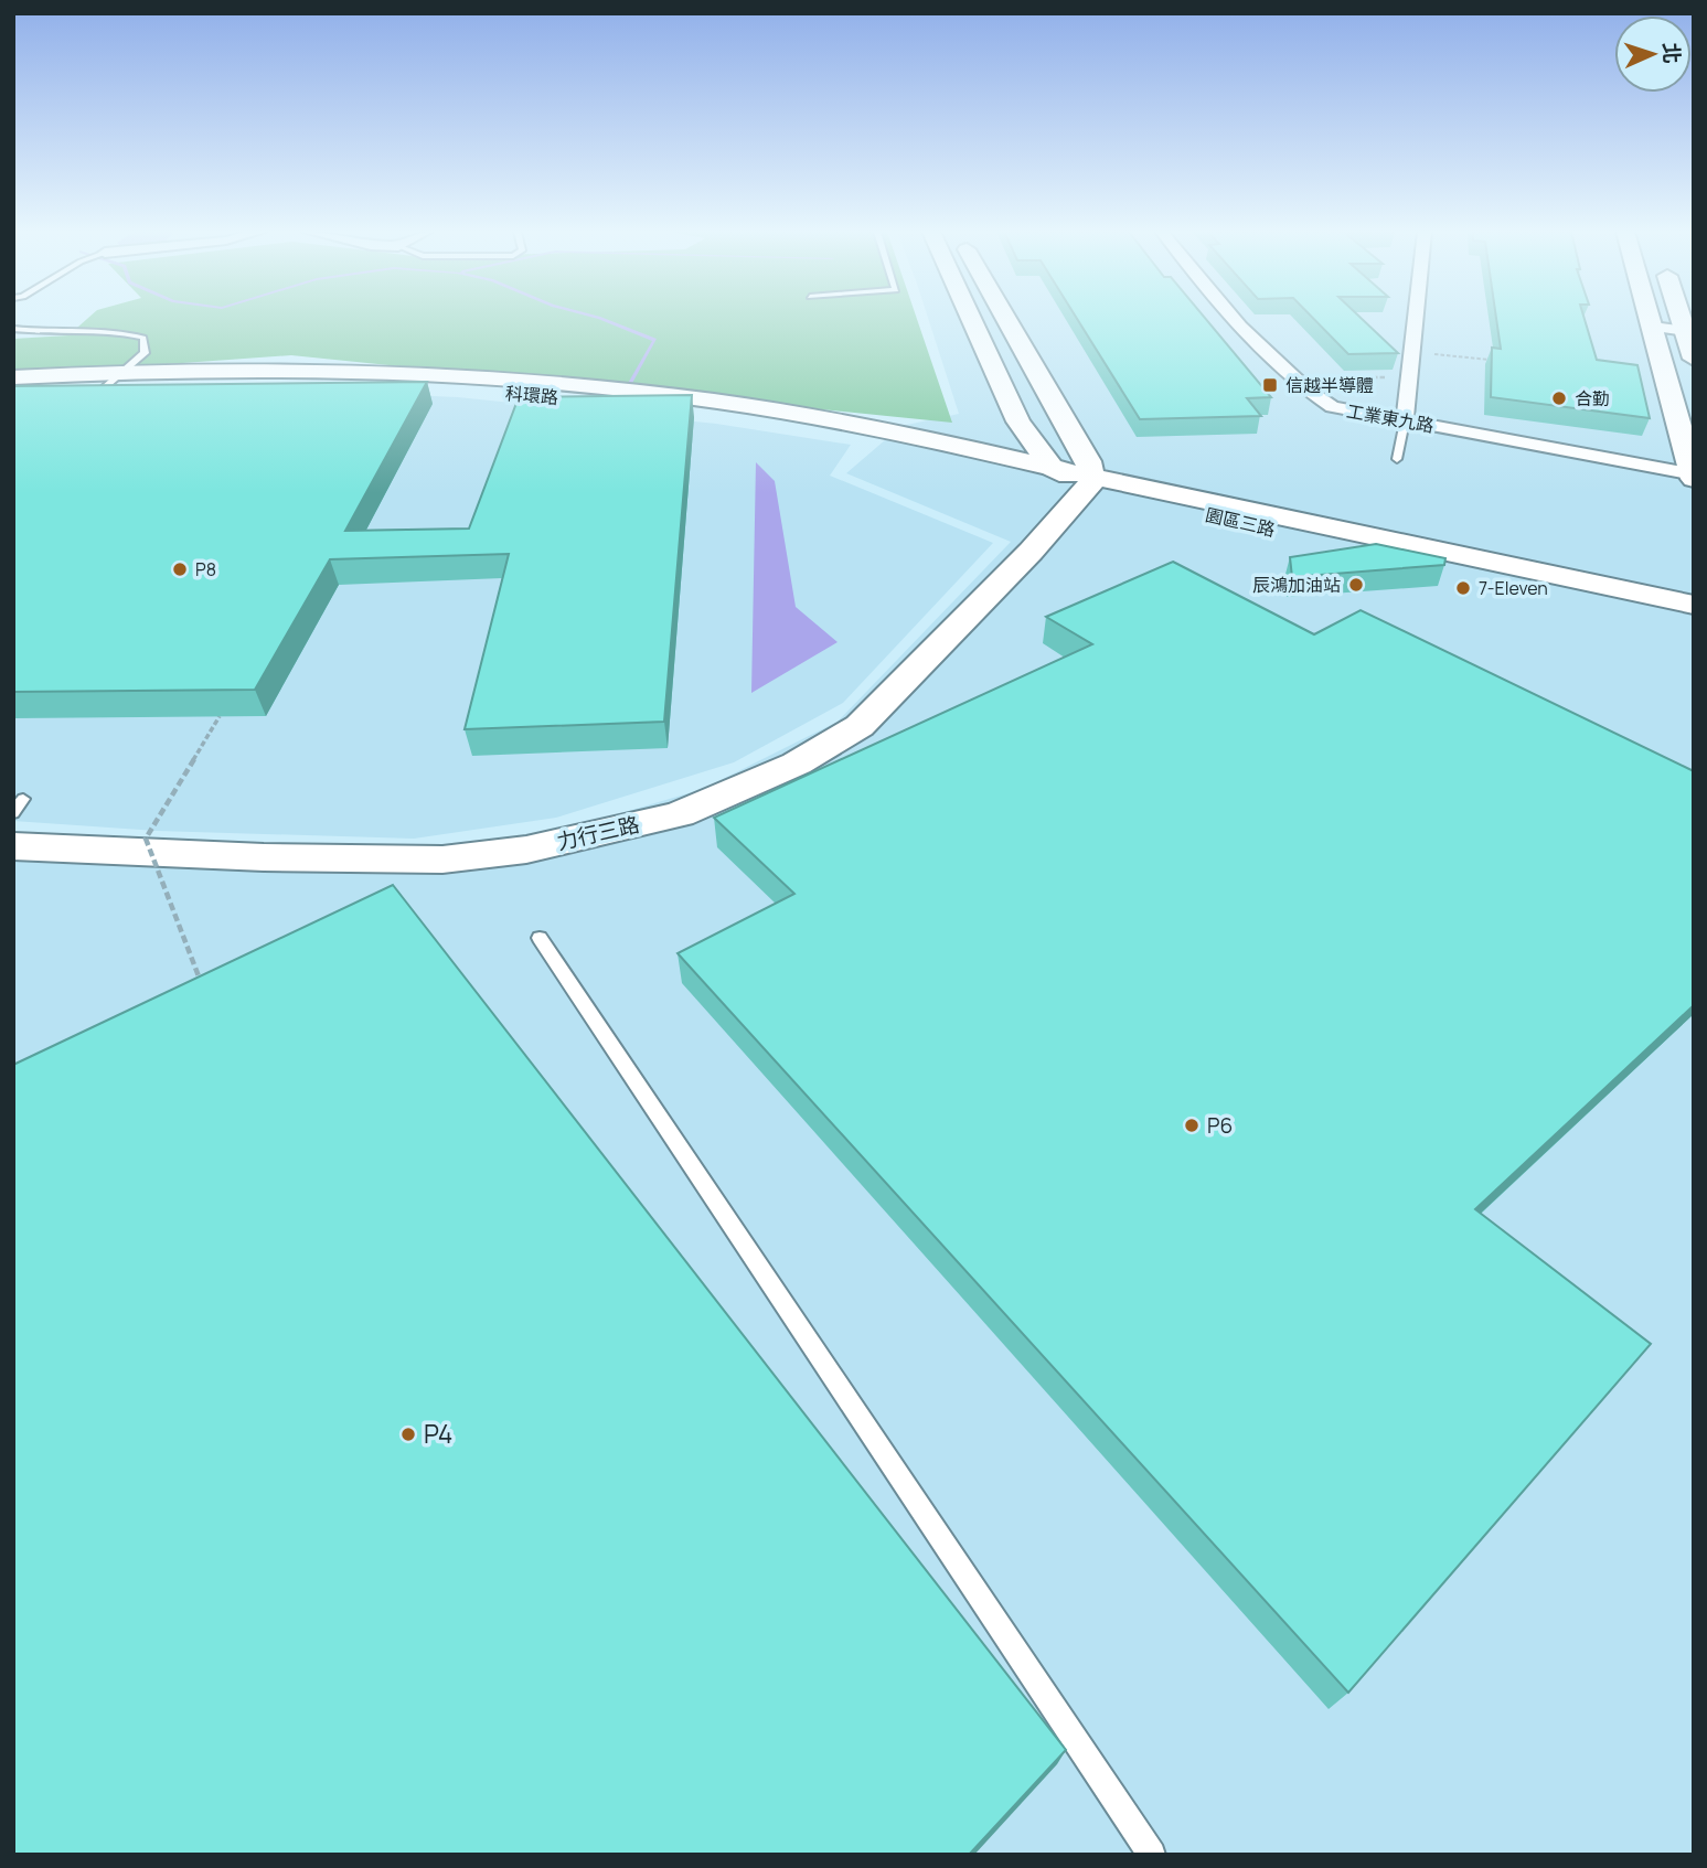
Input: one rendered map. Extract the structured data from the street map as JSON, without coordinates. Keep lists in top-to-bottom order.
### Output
{
  "streets": {
    "street": [
      "科環路",
      "工業東九路",
      "園區三路",
      "力行三路"
    ]
  },
  "crossings": [
    ["科環路", "園區三路"],
    ["科環路", "力行三路"],
    ["園區三路", "力行三路"]
  ],
  "places": {
    "transit": ["信越半導體"],
    "other": [
      "合勤",
      "P8",
      "辰鴻加油站",
      "7-Eleven",
      "P6",
      "P4"
    ]
  },
  "north": "right"
}
